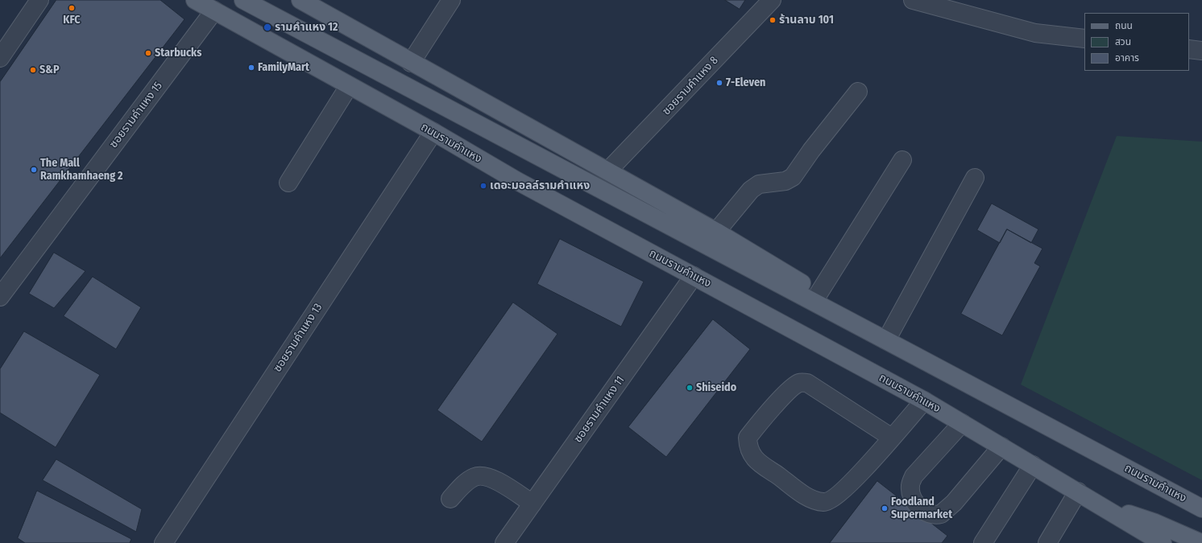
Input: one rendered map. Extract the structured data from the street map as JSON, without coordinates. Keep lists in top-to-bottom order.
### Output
{
  "streets": {
    "main road": ["ถนนรามคำแหง"],
    "street": [
      "ซอยรามคำแหง 8",
      "ซอยรามคำแหง 15",
      "ซอยรามคำแหง 13",
      "ซอยรามคำแหง 11"
    ]
  },
  "crossings": [
    ["ซอยรามคำแหง 8", "ถนนรามคำแหง"],
    ["ซอยรามคำแหง 15", "ถนนรามคำแหง"],
    ["ถนนรามคำแหง", "ซอยรามคำแหง 13"],
    ["ถนนรามคำแหง", "ซอยรามคำแหง 11"]
  ],
  "places": [
    "KFC",
    "ร้านลาบ 101",
    "รามคำแหง 12",
    "Starbucks",
    "FamilyMart",
    "S&P",
    "7-Eleven",
    "The Mall Ramkhamhaeng 2",
    "เดอะมอลล์รามคำแหง",
    "Shiseido",
    "Foodland Supermarket"
  ],
  "legend": ["ถนน", "สวน", "อาคาร"]
}
